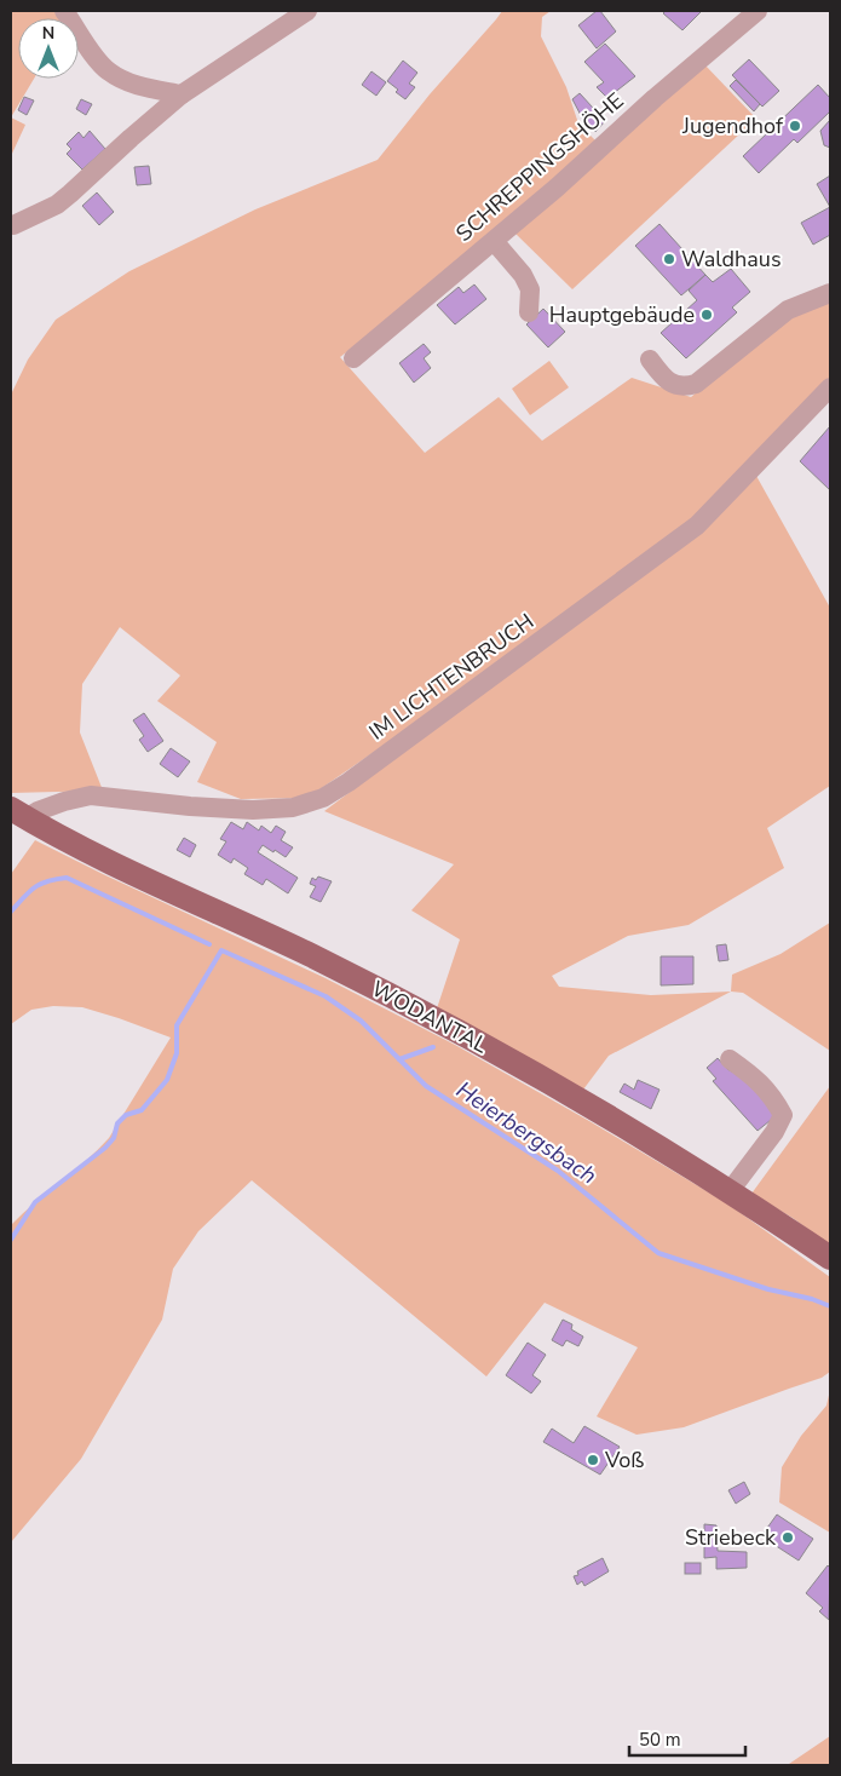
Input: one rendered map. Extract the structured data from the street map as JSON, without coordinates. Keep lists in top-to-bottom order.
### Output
{
  "streets": {
    "main road": ["WODANTAL"],
    "street": ["SCHREPPINGSHÖHE", "IM LICHTENBRUCH"]
  },
  "crossings": [
    ["IM LICHTENBRUCH", "WODANTAL"]
  ],
  "water": ["Heierbergsbach"],
  "places": [
    "Jugendhof",
    "Waldhaus",
    "Hauptgebäude",
    "Voß",
    "Striebeck"
  ],
  "scale_bar": "50 m",
  "north": "top"
}
